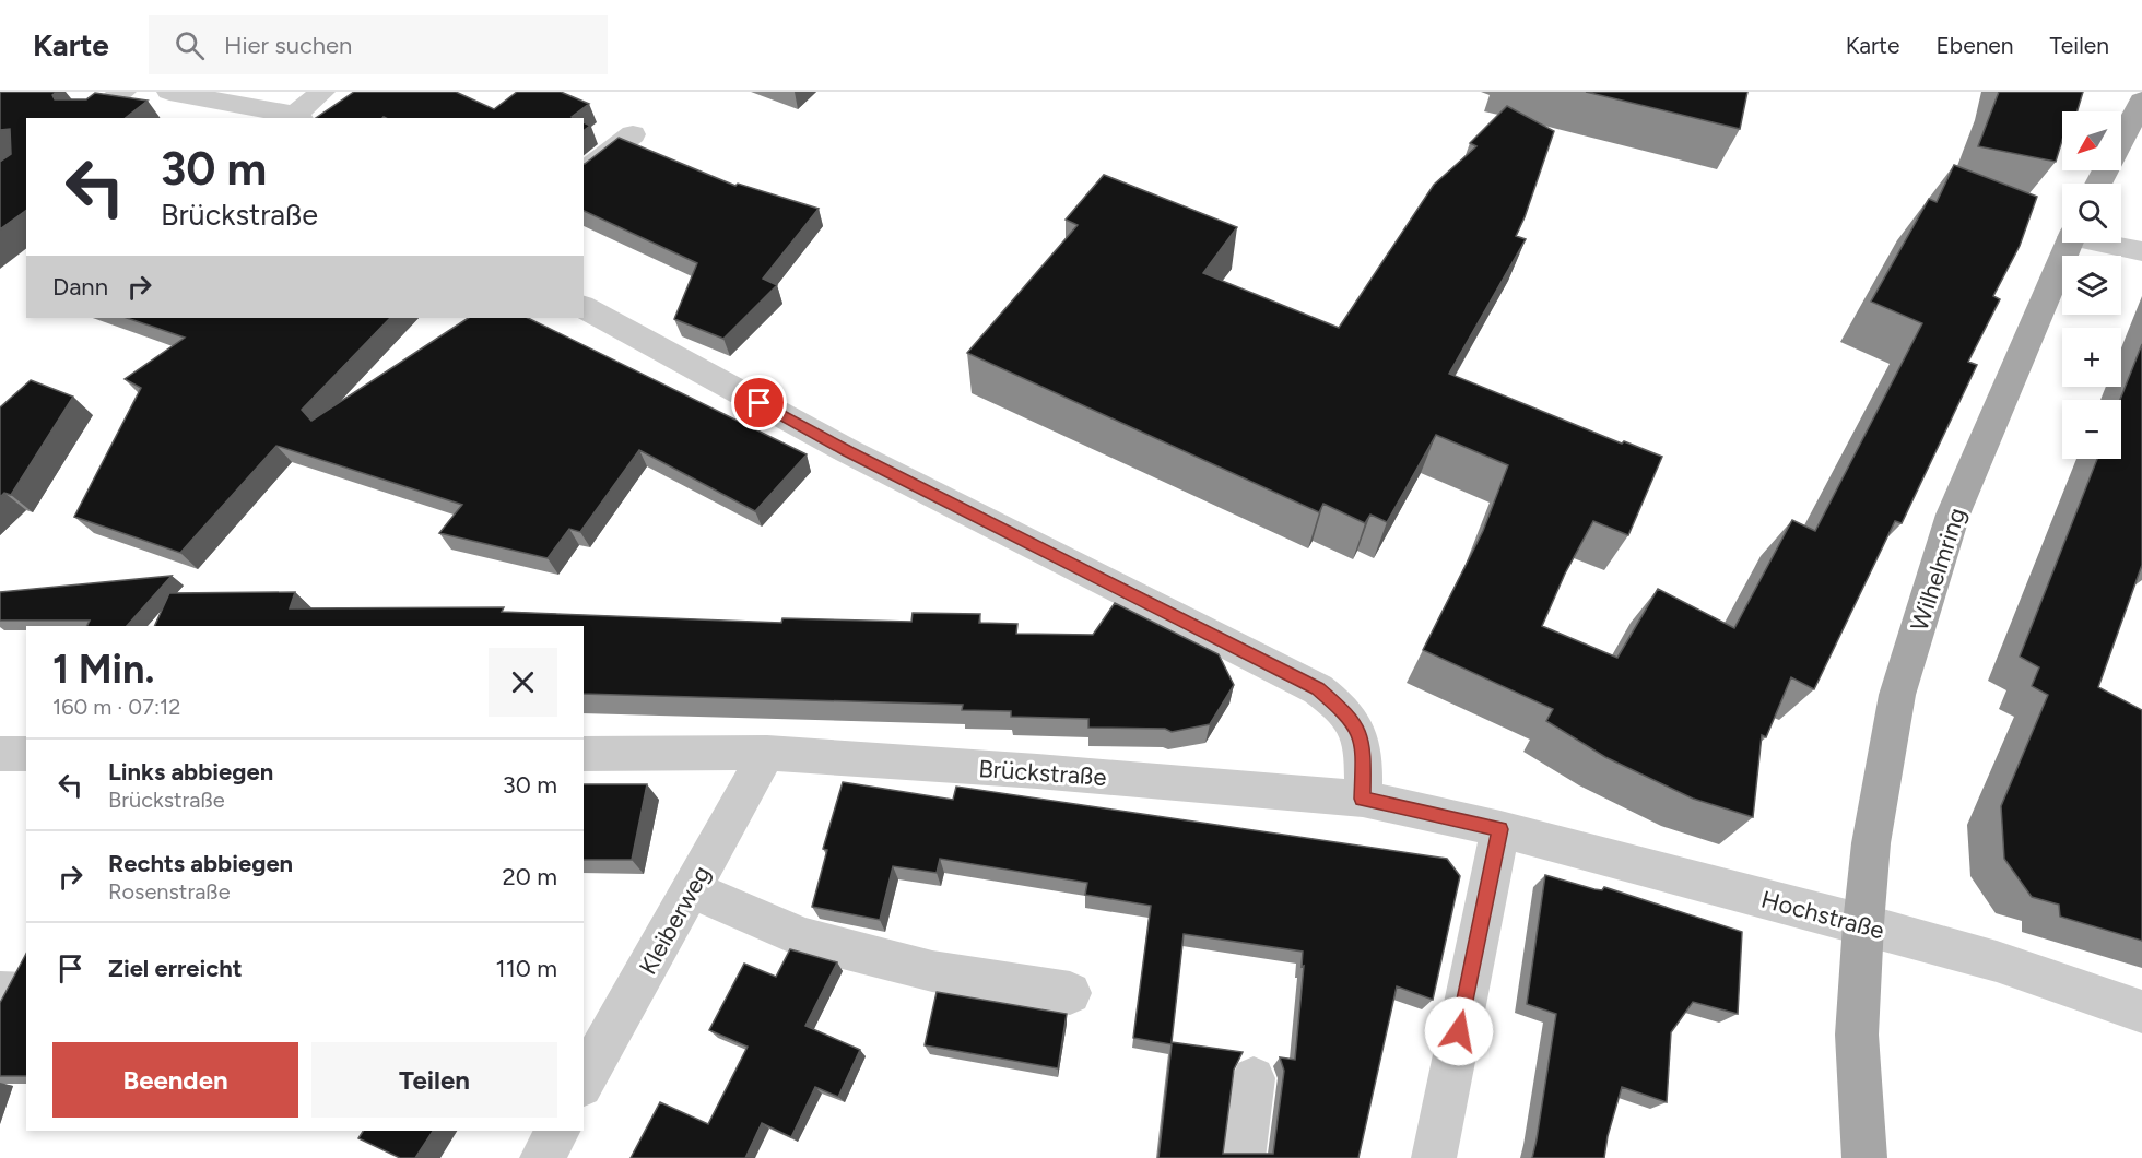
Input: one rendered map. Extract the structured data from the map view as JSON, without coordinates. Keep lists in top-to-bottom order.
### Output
{
  "streets": {
    "main road": ["Wilhelmring"],
    "street": ["Brückstraße", "Hochstraße", "Kleiberweg"]
  },
  "crossings": [
    ["Wilhelmring", "Hochstraße"],
    ["Brückstraße", "Hochstraße"],
    ["Brückstraße", "Kleiberweg"]
  ],
  "north": "bottom left",
  "page": {
    "header": "Karte",
    "search": "Hier suchen",
    "nav": ["Karte", "Ebenen", "Teilen"],
    "map_buttons": ["+", "−"],
    "turn": ["30 m", "Brückstraße"],
    "then": "Dann",
    "heading": ["1 Min.", "160 m · 07:12"],
    "list": [
      {
        "name": "Links abbiegen",
        "note": "Brückstraße",
        "value": "30 m"
      },
      {
        "name": "Rechts abbiegen",
        "note": "Rosenstraße",
        "value": "20 m"
      },
      {
        "name": "Ziel erreicht",
        "value": "110 m"
      }
    ],
    "buttons": ["Beenden", "Teilen"]
  }
}
